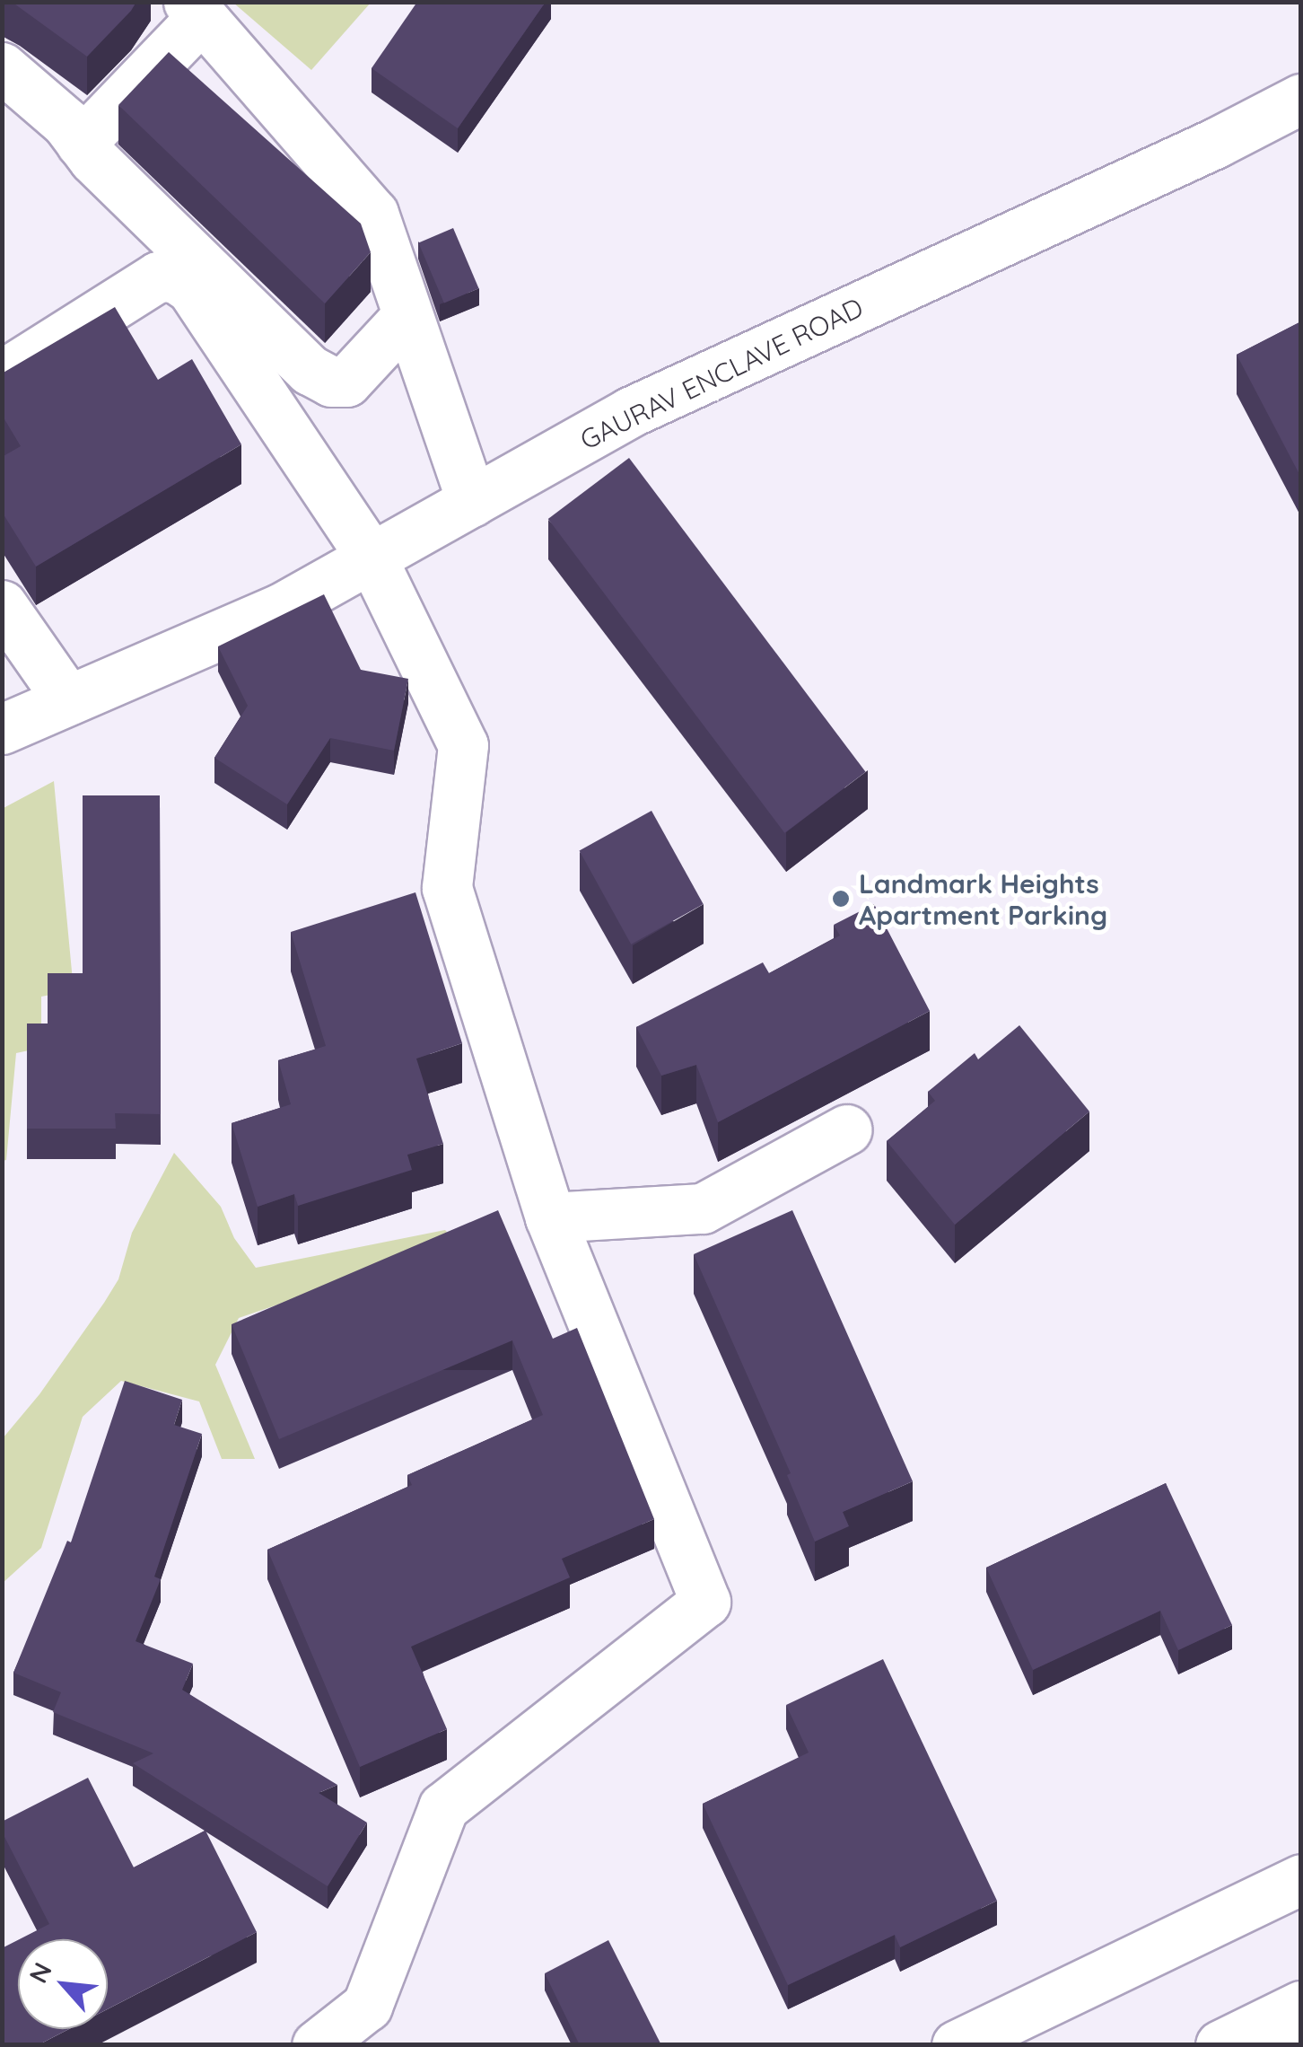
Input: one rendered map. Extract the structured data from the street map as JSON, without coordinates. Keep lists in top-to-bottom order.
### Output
{
  "streets": {
    "street": ["GAURAV ENCLAVE ROAD"]
  },
  "places": ["Landmark Heights Apartment Parking"],
  "north": "top left"
}
